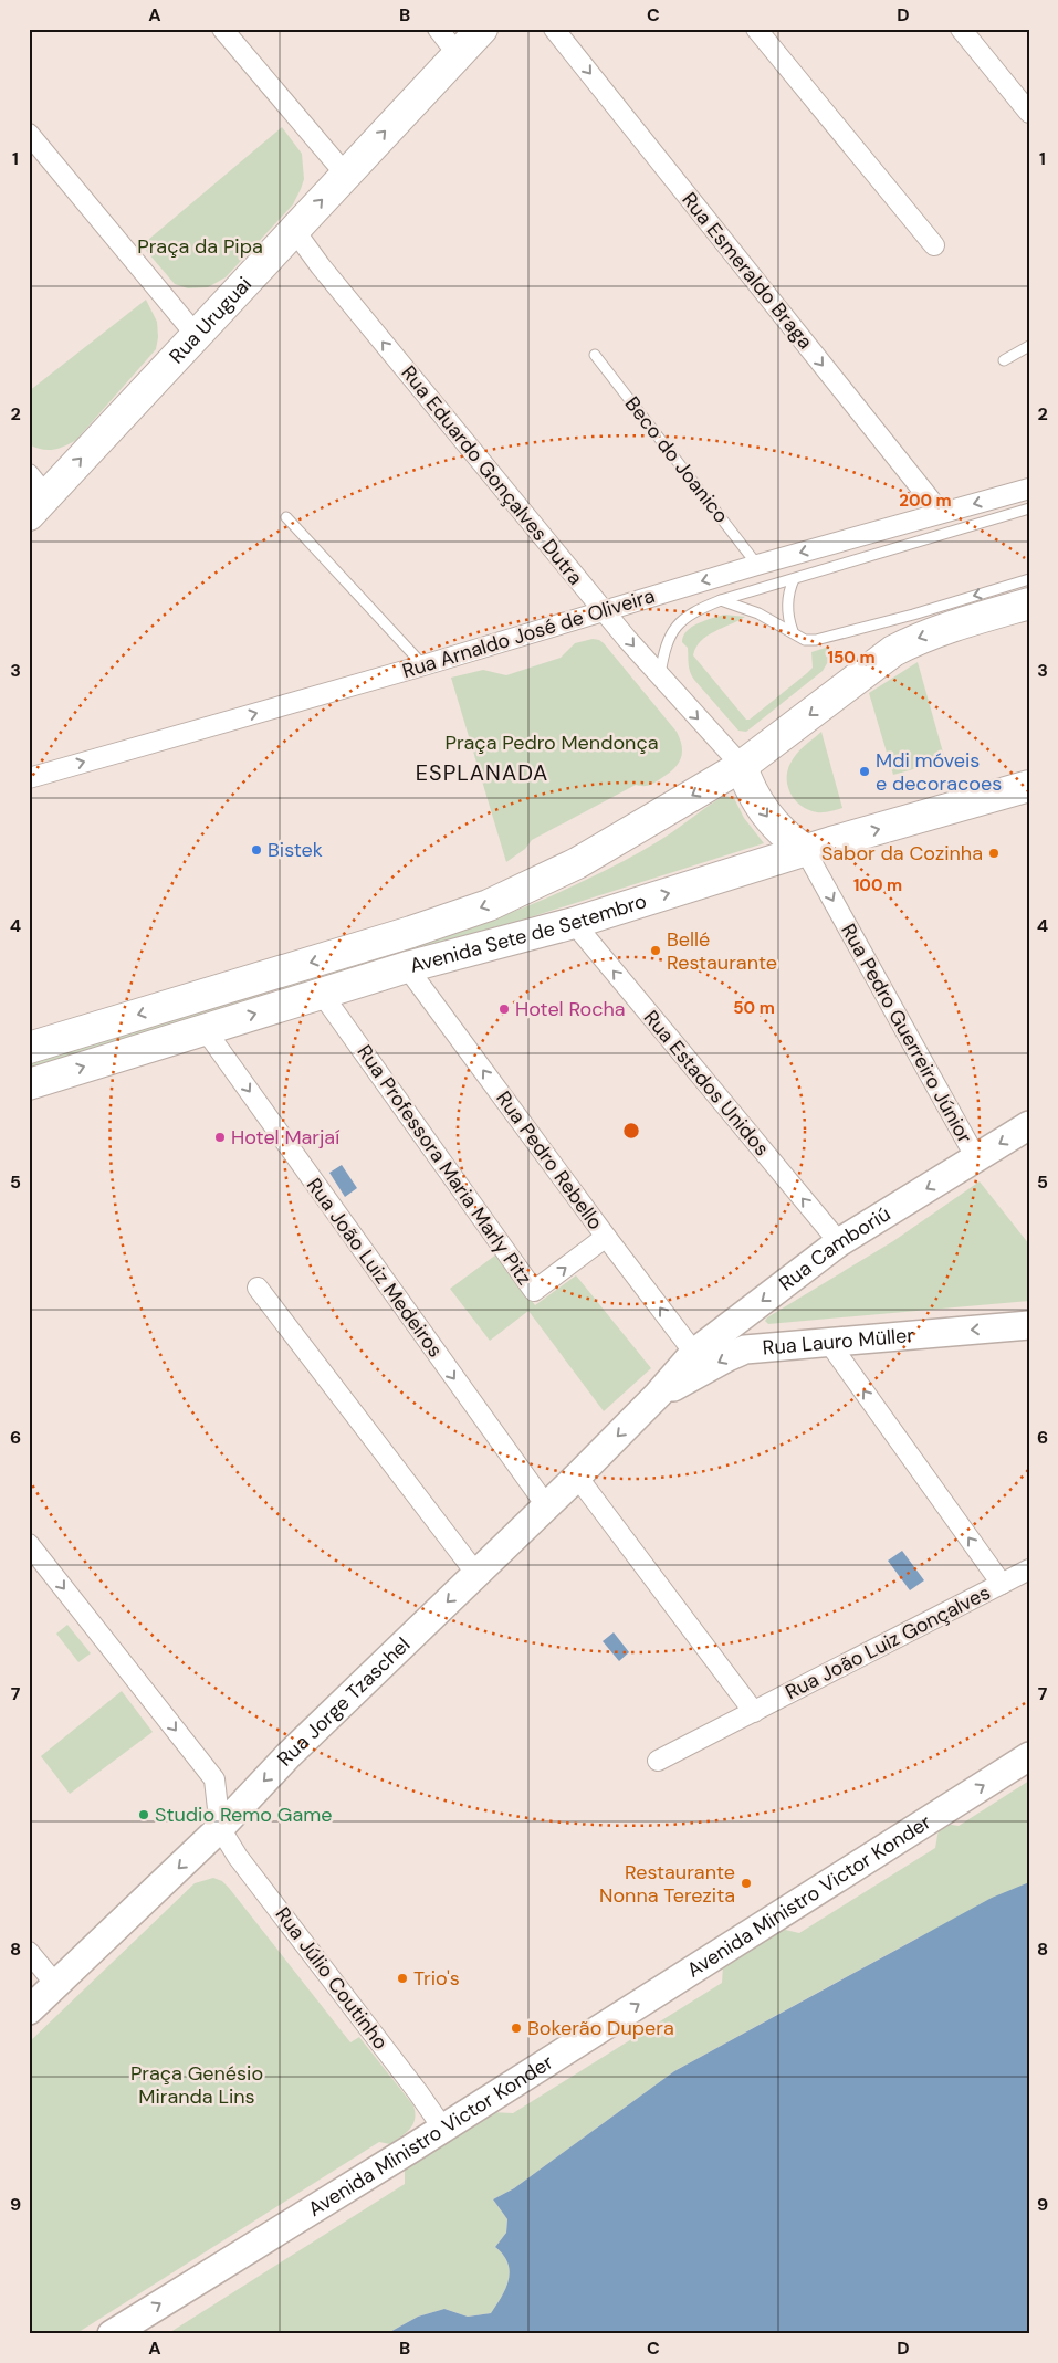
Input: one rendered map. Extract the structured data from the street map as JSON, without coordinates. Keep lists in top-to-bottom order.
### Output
{
  "streets": {
    "main road": [
      "Rua Uruguai",
      "Avenida Sete de Setembro",
      "Rua Camboriú",
      "Rua Lauro Müller",
      "Rua Jorge Tzaschel",
      "Avenida Ministro Victor Konder"
    ],
    "street": [
      "Rua Esmeraldo Braga",
      "Rua Eduardo Gonçalves Dutra",
      "Rua Arnaldo José de Oliveira",
      "Rua Pedro Guerreiro Júnior",
      "Rua Estados Unidos",
      "Rua Pedro Rebello",
      "Rua Professora Maria Marly Pitz",
      "Rua João Luiz Medeiros",
      "Rua João Luiz Gonçalves",
      "Rua Júlio Coutinho"
    ],
    "lane": ["Beco do Joanico"]
  },
  "crossings": [
    ["Rua Esmeraldo Braga", "Rua Arnaldo José de Oliveira"],
    ["Rua Uruguai", "Rua Eduardo Gonçalves Dutra"],
    ["Beco do Joanico", "Rua Arnaldo José de Oliveira"],
    ["Rua Eduardo Gonçalves Dutra", "Rua Arnaldo José de Oliveira"],
    ["Rua Eduardo Gonçalves Dutra", "Avenida Sete de Setembro"],
    ["Avenida Sete de Setembro", "Rua Pedro Guerreiro Júnior"],
    ["Avenida Sete de Setembro", "Rua Estados Unidos"],
    ["Avenida Sete de Setembro", "Rua Pedro Rebello"],
    ["Avenida Sete de Setembro", "Rua Professora Maria Marly Pitz"],
    ["Avenida Sete de Setembro", "Rua João Luiz Medeiros"],
    ["Rua Pedro Guerreiro Júnior", "Rua Camboriú"],
    ["Rua Estados Unidos", "Rua Camboriú"],
    ["Rua Pedro Rebello", "Rua Professora Maria Marly Pitz"],
    ["Rua Pedro Rebello", "Rua Camboriú"],
    ["Rua Camboriú", "Rua Lauro Müller"],
    ["Rua Camboriú", "Rua Jorge Tzaschel"],
    ["Rua João Luiz Medeiros", "Rua Jorge Tzaschel"],
    ["Rua Lauro Müller", "Rua João Luiz Gonçalves"],
    ["Rua Lauro Müller", "Rua Jorge Tzaschel"],
    ["Rua Jorge Tzaschel", "Rua Júlio Coutinho"],
    ["Avenida Ministro Victor Konder", "Rua Júlio Coutinho"]
  ],
  "one_way": [
    "Rua Uruguai",
    "Rua Pedro Guerreiro Júnior",
    "Rua Estados Unidos",
    "Rua Pedro Rebello",
    "Rua Professora Maria Marly Pitz",
    "Rua Camboriú",
    "Rua Lauro Müller",
    "Rua João Luiz Gonçalves",
    "Rua Jorge Tzaschel",
    "Avenida Ministro Victor Konder"
  ],
  "districts": ["ESPLANADA"],
  "parks": ["Praça da Pipa", "Praça Pedro Mendonça", "Praça Genésio Miranda Lins"],
  "places": [
    "Mdi móveis e decoracoes",
    "Bistek",
    "Sabor da Cozinha",
    "Bellé Restaurante",
    "Hotel Rocha",
    "Hotel Marjaí",
    "Studio Remo Game",
    "Restaurante Nonna Terezita",
    "Trio's",
    "Bokerão Dupera"
  ],
  "grid": {
    "columns": [
      "A",
      "B",
      "C",
      "D"
    ],
    "rows": [
      "1",
      "2",
      "3",
      "4",
      "5",
      "6",
      "7",
      "8",
      "9"
    ]
  },
  "rings": [
    "200 m",
    "150 m",
    "100 m",
    "50 m"
  ]
}
